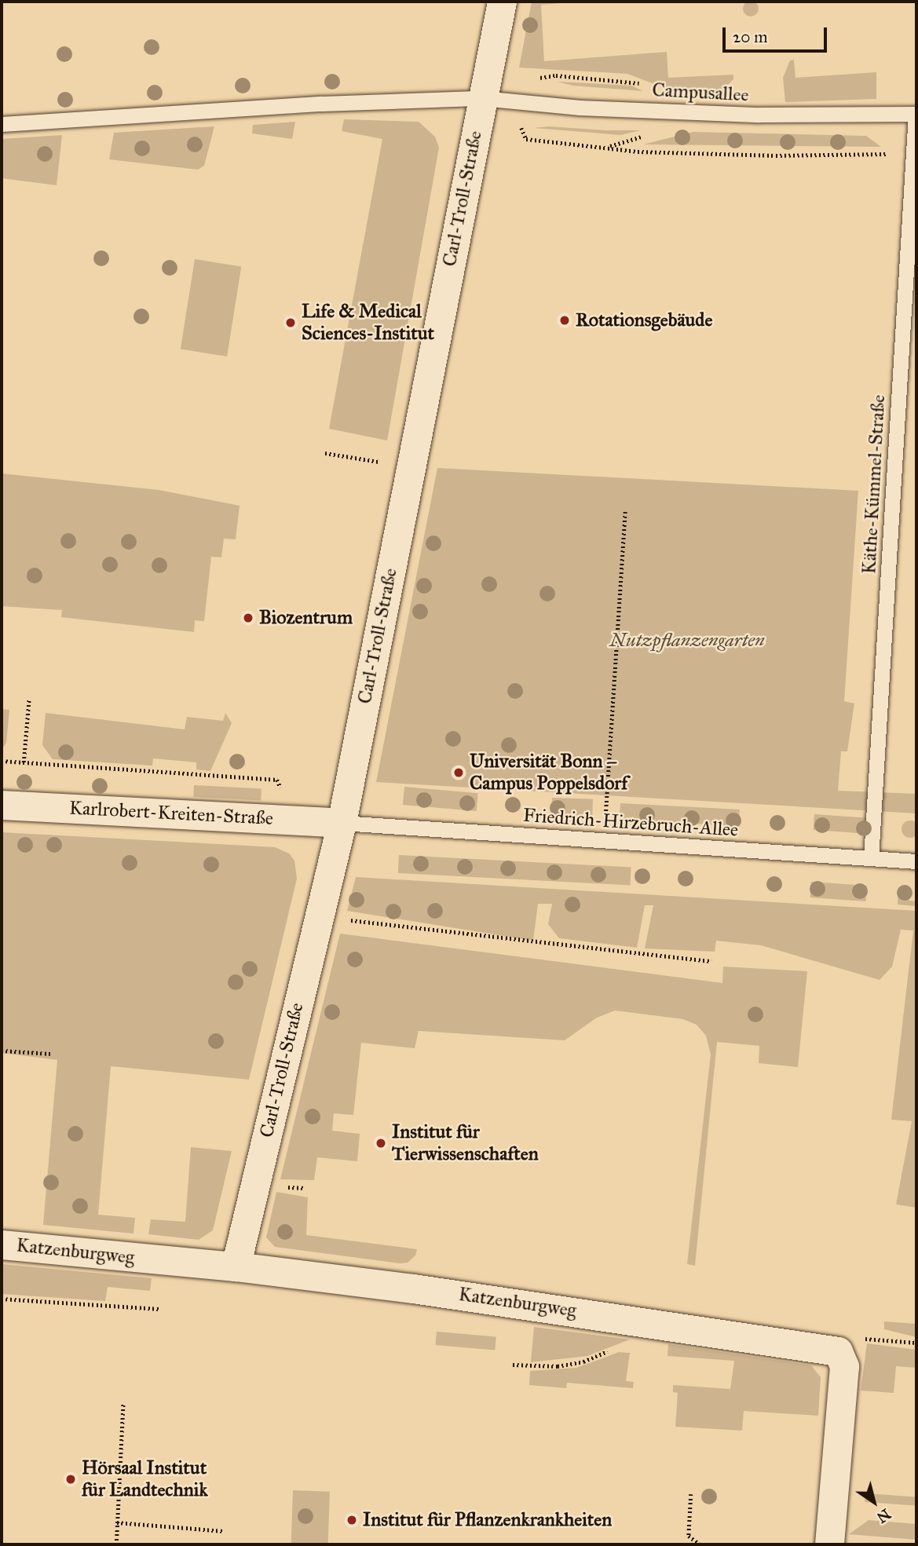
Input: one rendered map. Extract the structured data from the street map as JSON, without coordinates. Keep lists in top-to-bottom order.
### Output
{
  "streets": {
    "street": ["Carl-Troll-Straße", "Karlrobert-Kreiten-Straße", "Katzenburgweg"],
    "lane": ["Campusallee", "Käthe-Kümmel-Straße", "Friedrich-Hirzebruch-Allee"]
  },
  "crossings": [
    ["Campusallee", "Carl-Troll-Straße"],
    ["Campusallee", "Käthe-Kümmel-Straße"],
    ["Carl-Troll-Straße", "Karlrobert-Kreiten-Straße"],
    ["Carl-Troll-Straße", "Friedrich-Hirzebruch-Allee"],
    ["Carl-Troll-Straße", "Katzenburgweg"],
    ["Käthe-Kümmel-Straße", "Friedrich-Hirzebruch-Allee"],
    ["Karlrobert-Kreiten-Straße", "Friedrich-Hirzebruch-Allee"]
  ],
  "parks": ["Nutzpflanzengarten"],
  "places": [
    "Rotationsgebäude",
    "Life & Medical Sciences-Institut",
    "Biozentrum",
    "Universität Bonn – Campus Poppelsdorf",
    "Institut für Tierwissenschaften",
    "Hörsaal Institut für Landtechnik",
    "Institut für Pflanzenkrankheiten"
  ],
  "scale_bar": "20 m",
  "north": "bottom right"
}
